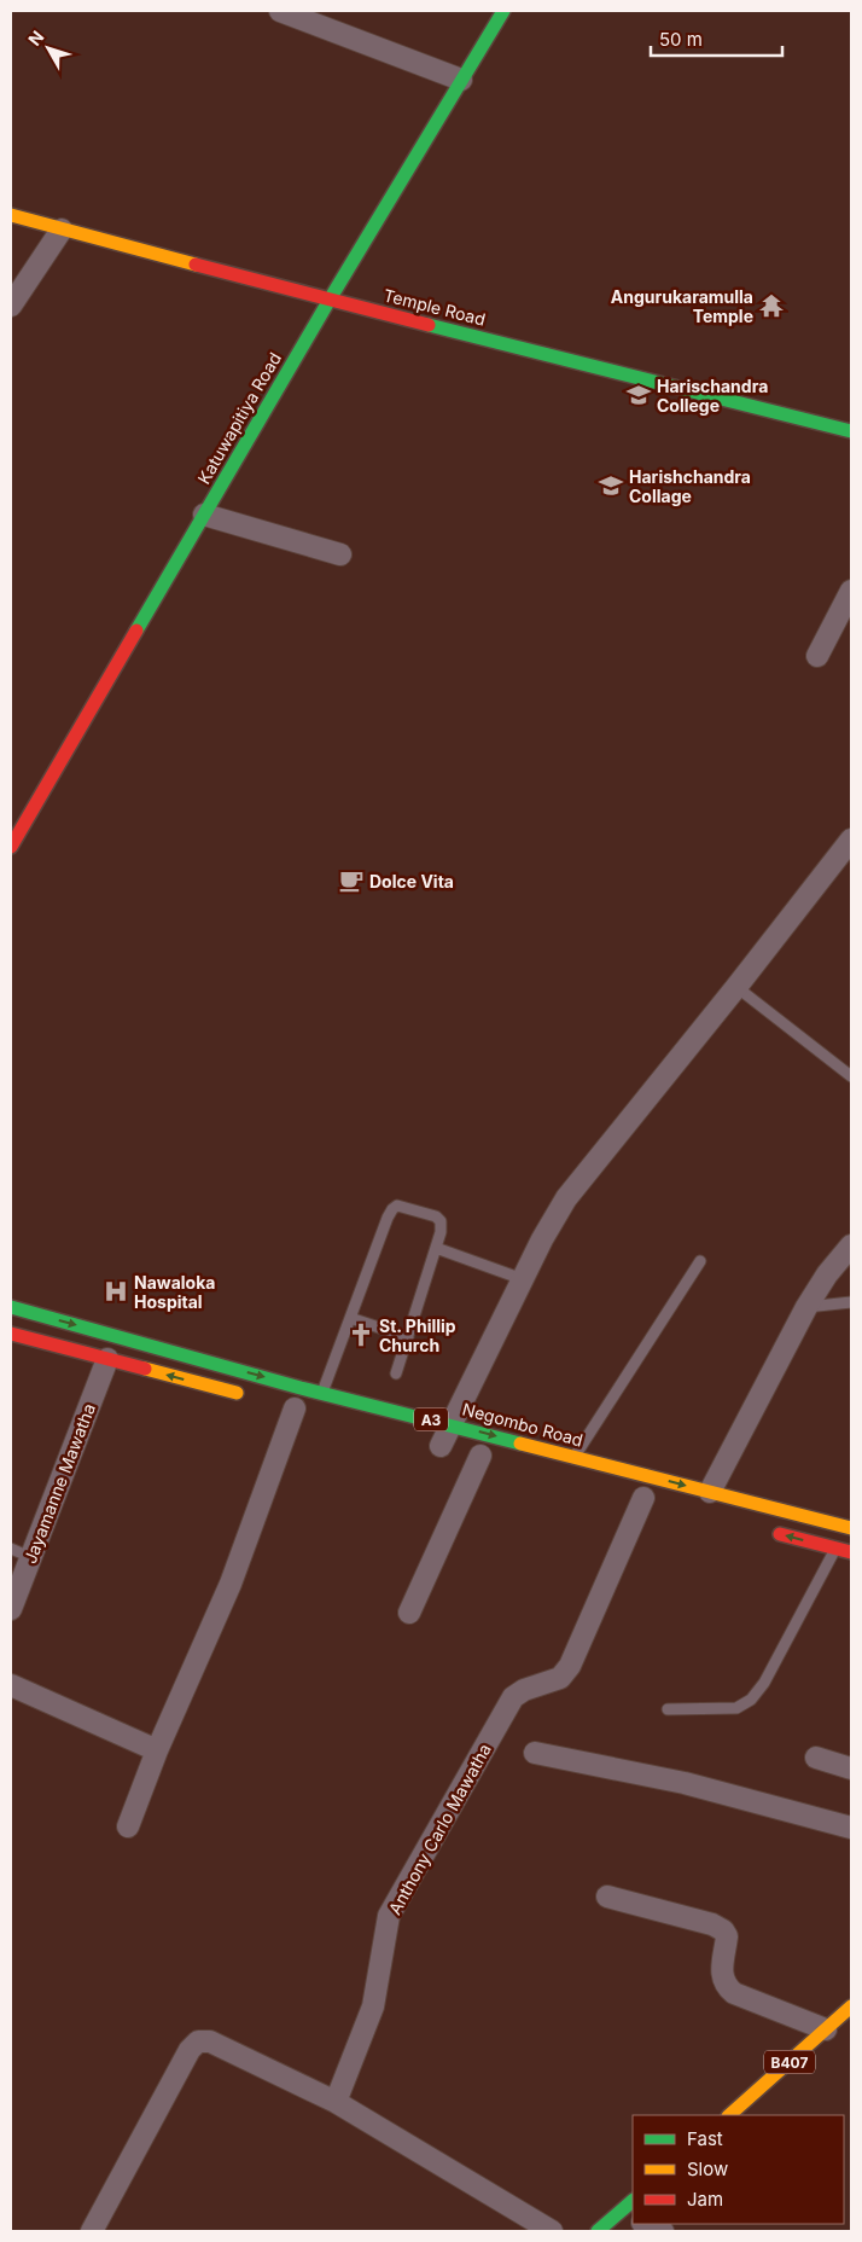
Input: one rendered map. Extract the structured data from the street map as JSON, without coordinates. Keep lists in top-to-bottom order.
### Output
{
  "streets": {
    "main road": [
      "Temple Road",
      "Katuwapitiya Road",
      "A3",
      "Negombo Road",
      "B407"
    ],
    "street": ["Jayamanne Mawatha", "Anthony Carlo Mawatha"]
  },
  "crossings": [
    ["Temple Road", "Katuwapitiya Road"]
  ],
  "places": {
    "temple": ["Angurukaramulla Temple"],
    "school or university": ["Harischandra College", "Harishchandra Collage"],
    "cafe": ["Dolce Vita"],
    "hospital": ["Nawaloka Hospital"],
    "church": ["St. Phillip Church"]
  },
  "legend": ["Fast", "Slow", "Jam"],
  "scale_bar": "50 m",
  "north": "top left"
}
